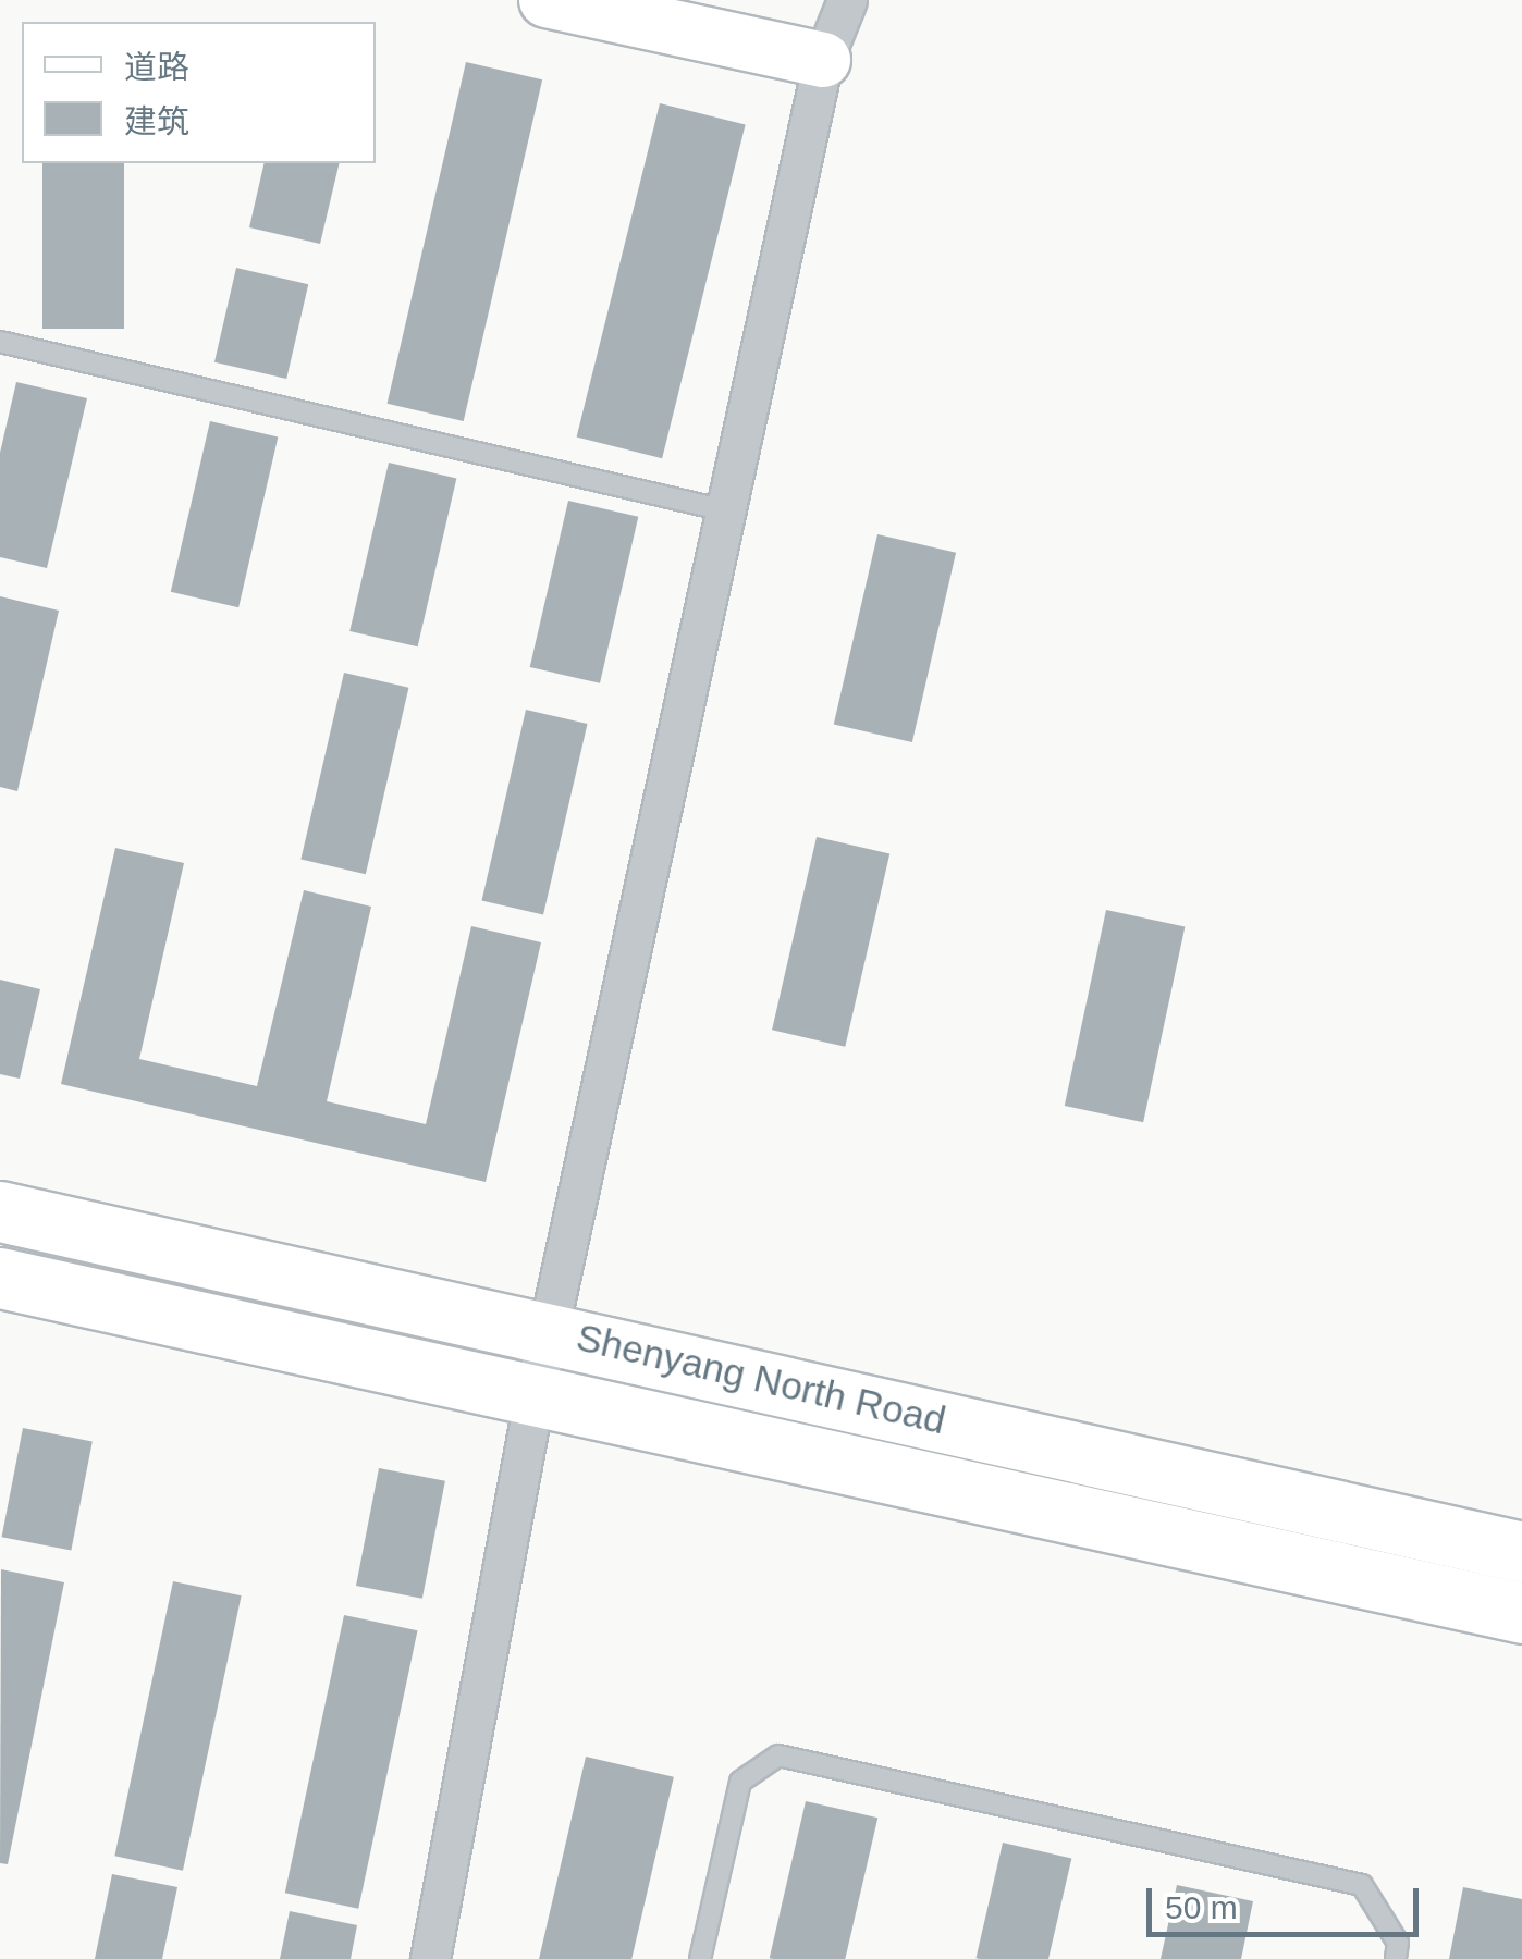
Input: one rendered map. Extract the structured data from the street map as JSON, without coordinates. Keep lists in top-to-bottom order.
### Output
{
  "streets": {
    "main road": ["Shenyang North Road"]
  },
  "legend": ["道路", "建筑"],
  "scale_bar": "50 m"
}
